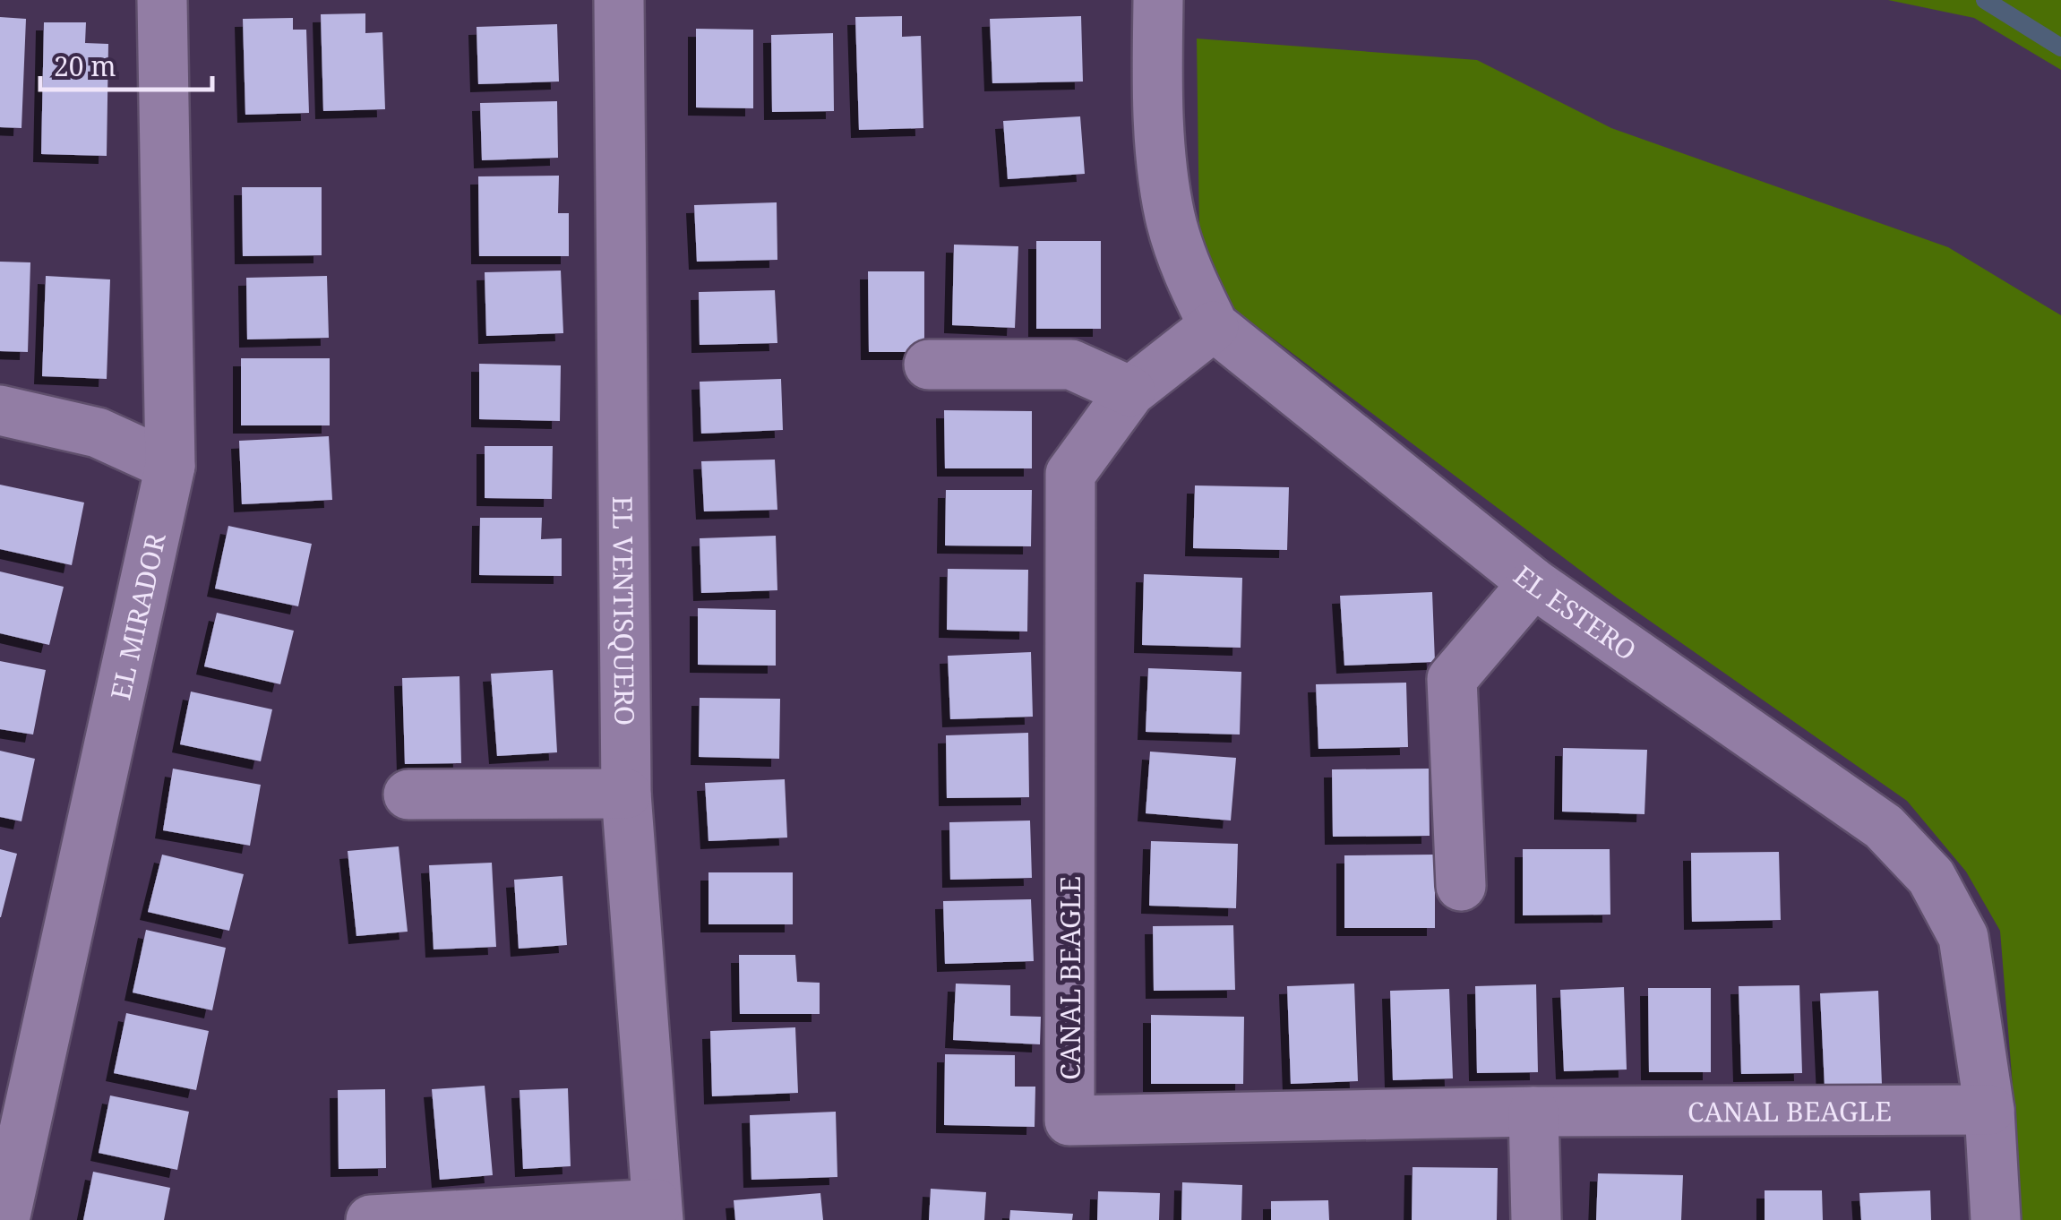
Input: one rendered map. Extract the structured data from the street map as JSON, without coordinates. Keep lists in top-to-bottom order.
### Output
{
  "streets": {
    "street": [
      "EL VENTISQUERO",
      "EL ESTERO",
      "EL MIRADOR",
      "CANAL BEAGLE"
    ]
  },
  "crossings": [
    ["EL ESTERO", "CANAL BEAGLE"]
  ],
  "scale_bar": "20 m"
}
